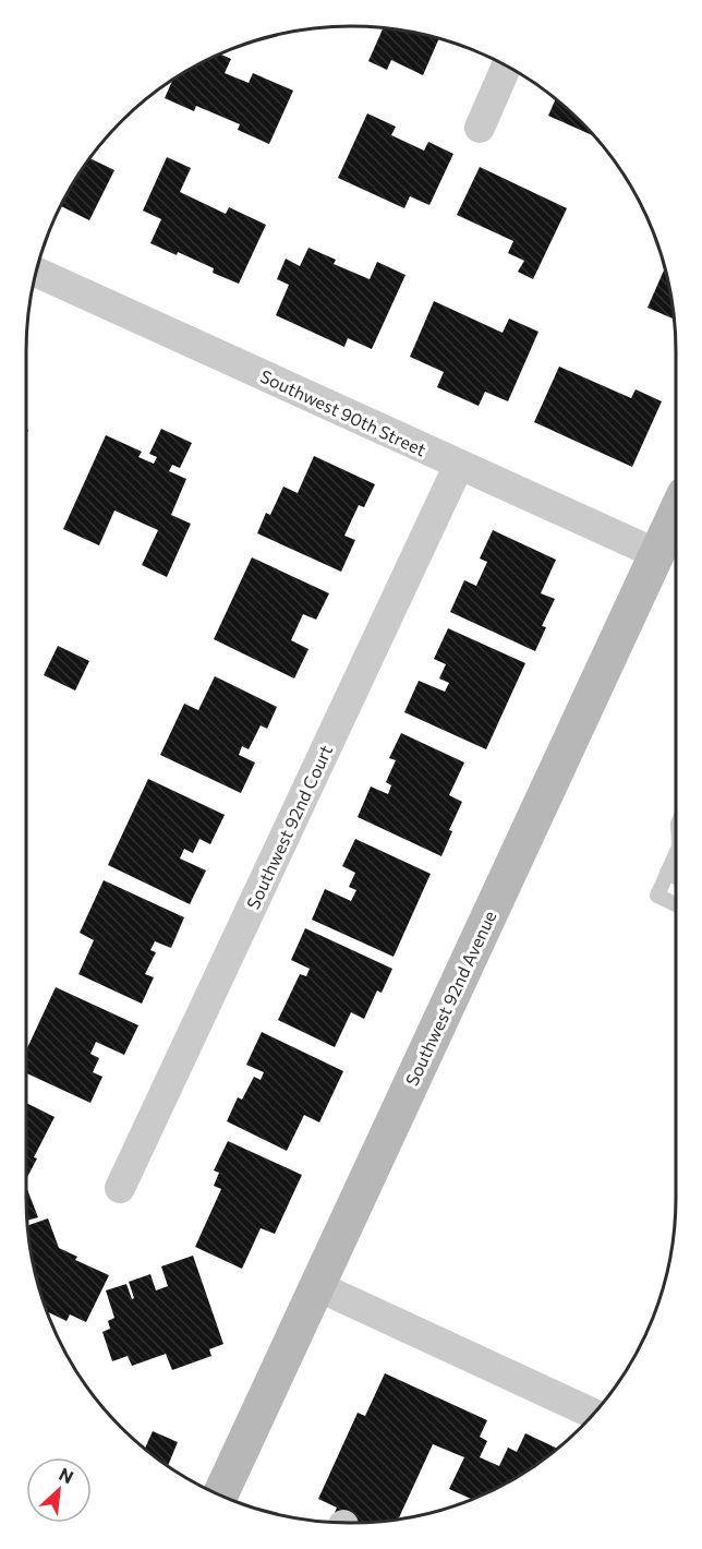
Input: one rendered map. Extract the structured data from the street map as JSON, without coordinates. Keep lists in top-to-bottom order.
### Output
{
  "streets": {
    "street": ["Southwest 90th Street", "Southwest 92nd Court", "Southwest 92nd Avenue"]
  },
  "crossings": [
    ["Southwest 90th Street", "Southwest 92nd Court"],
    ["Southwest 90th Street", "Southwest 92nd Avenue"]
  ],
  "north": "top right"
}
